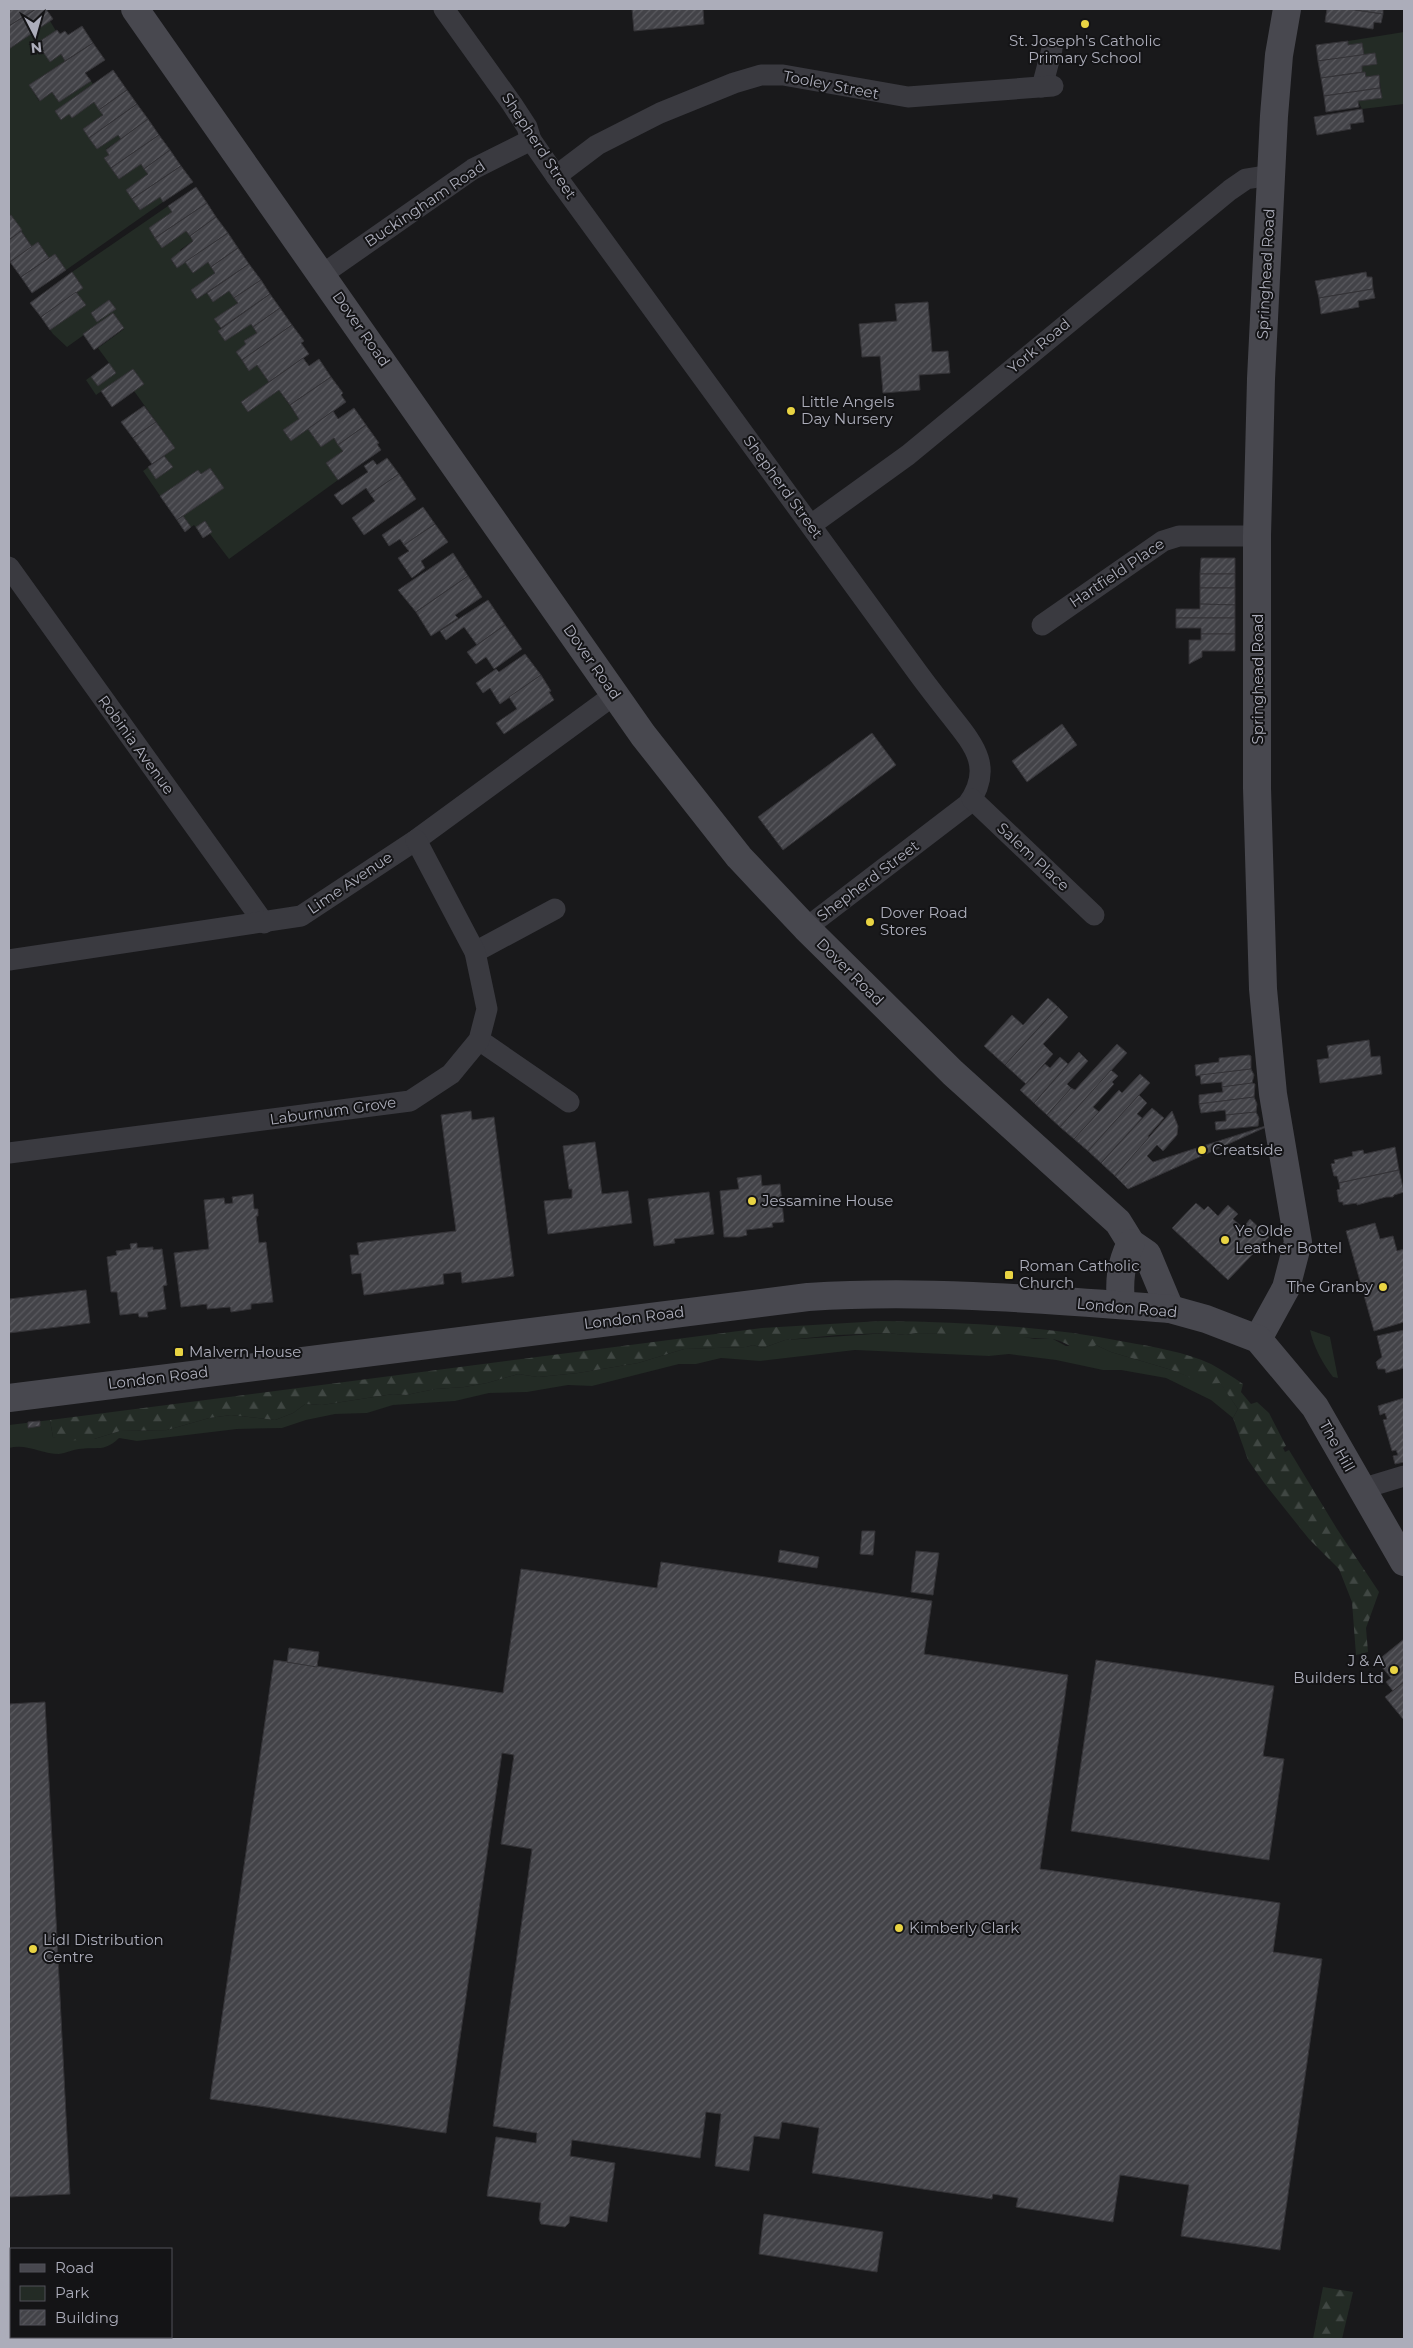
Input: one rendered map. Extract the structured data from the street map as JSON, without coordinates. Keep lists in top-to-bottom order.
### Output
{
  "streets": {
    "street": [
      "Tooley Street",
      "Shepherd Street",
      "Buckingham Road",
      "Springhead Road",
      "Dover Road",
      "York Road",
      "Hartfield Place",
      "Robinia Avenue",
      "Salem Place",
      "Lime Avenue",
      "Laburnum Grove",
      "London Road",
      "The Hill"
    ]
  },
  "crossings": [
    ["Tooley Street", "Shepherd Street"],
    ["Shepherd Street", "Buckingham Road"],
    ["Shepherd Street", "Dover Road"],
    ["Shepherd Street", "York Road"],
    ["Shepherd Street", "Salem Place"],
    ["Buckingham Road", "Dover Road"],
    ["Springhead Road", "York Road"],
    ["Springhead Road", "Hartfield Place"],
    ["Springhead Road", "London Road"],
    ["Springhead Road", "The Hill"],
    ["Dover Road", "Lime Avenue"],
    ["Dover Road", "London Road"],
    ["Robinia Avenue", "Lime Avenue"],
    ["Lime Avenue", "Laburnum Grove"],
    ["London Road", "The Hill"]
  ],
  "places": {
    "other": [
      "St. Joseph's Catholic Primary School",
      "Little Angels Day Nursery",
      "Dover Road Stores",
      "Creatside",
      "Jessamine House",
      "Ye Olde Leather Bottel",
      "The Granby",
      "J & A Builders Ltd",
      "Kimberly Clark",
      "Lidl Distribution Centre"
    ],
    "transit": ["Roman Catholic Church", "Malvern House"]
  },
  "legend": ["Road", "Park", "Building"],
  "north": "bottom"
}
